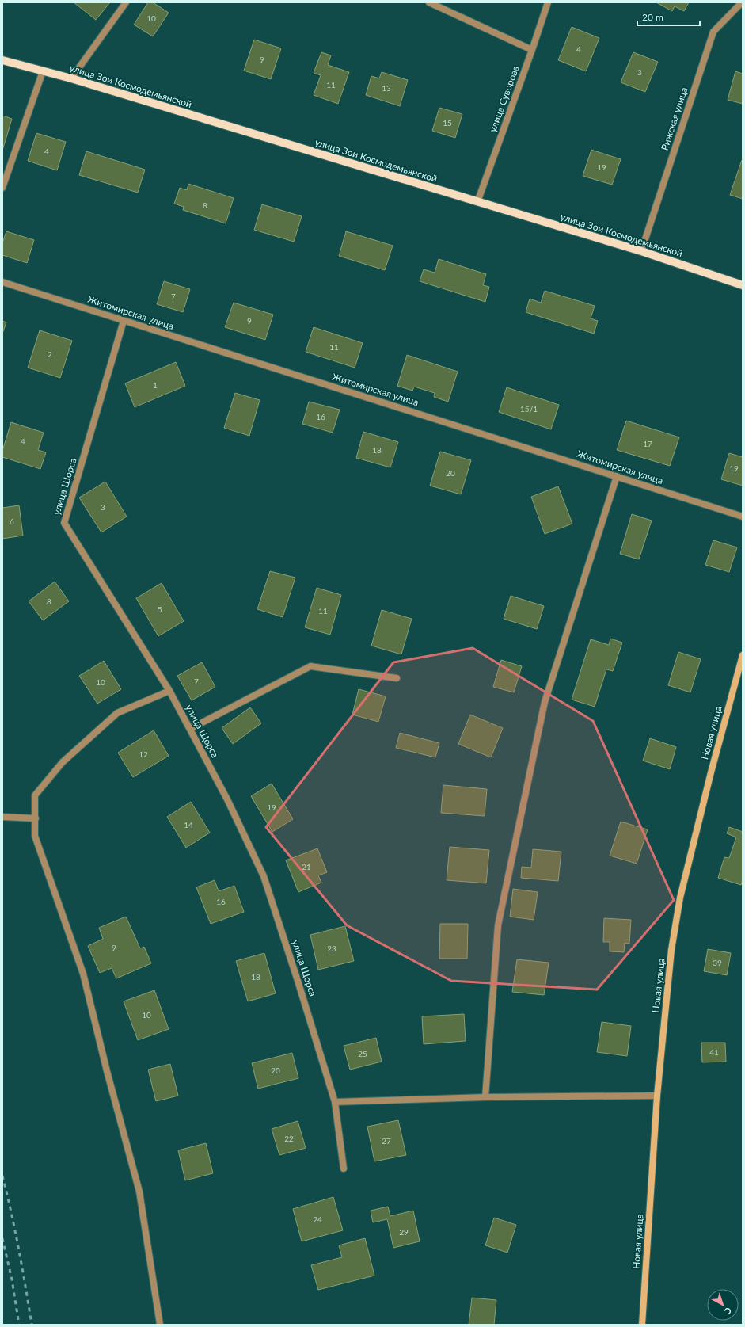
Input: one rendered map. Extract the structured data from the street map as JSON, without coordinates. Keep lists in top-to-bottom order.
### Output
{
  "streets": {
    "main road": ["улица Зои Космодемьянской", "Новая улица"],
    "street": [
      "улица Суворова",
      "Рижская улица",
      "Житомирская улица",
      "улица Щорса"
    ]
  },
  "crossings": [
    ["улица Зои Космодемьянской", "улица Суворова"],
    ["улица Зои Космодемьянской", "Рижская улица"],
    ["Житомирская улица", "улица Щорса"]
  ],
  "house_numbers": [
    "10",
    "4",
    "9",
    "3",
    "11",
    "13",
    "15",
    "4",
    "19",
    "8",
    "7",
    "9",
    "11",
    "2",
    "1",
    "15/1",
    "16",
    "4",
    "17",
    "18",
    "19",
    "20",
    "3",
    "6",
    "8",
    "5",
    "11",
    "7",
    "10",
    "12",
    "19",
    "14",
    "21",
    "16",
    "9",
    "23",
    "39",
    "18",
    "10",
    "41",
    "25",
    "20",
    "22",
    "27",
    "24",
    "29"
  ],
  "scale_bar": "20 m",
  "north": "bottom right"
}
